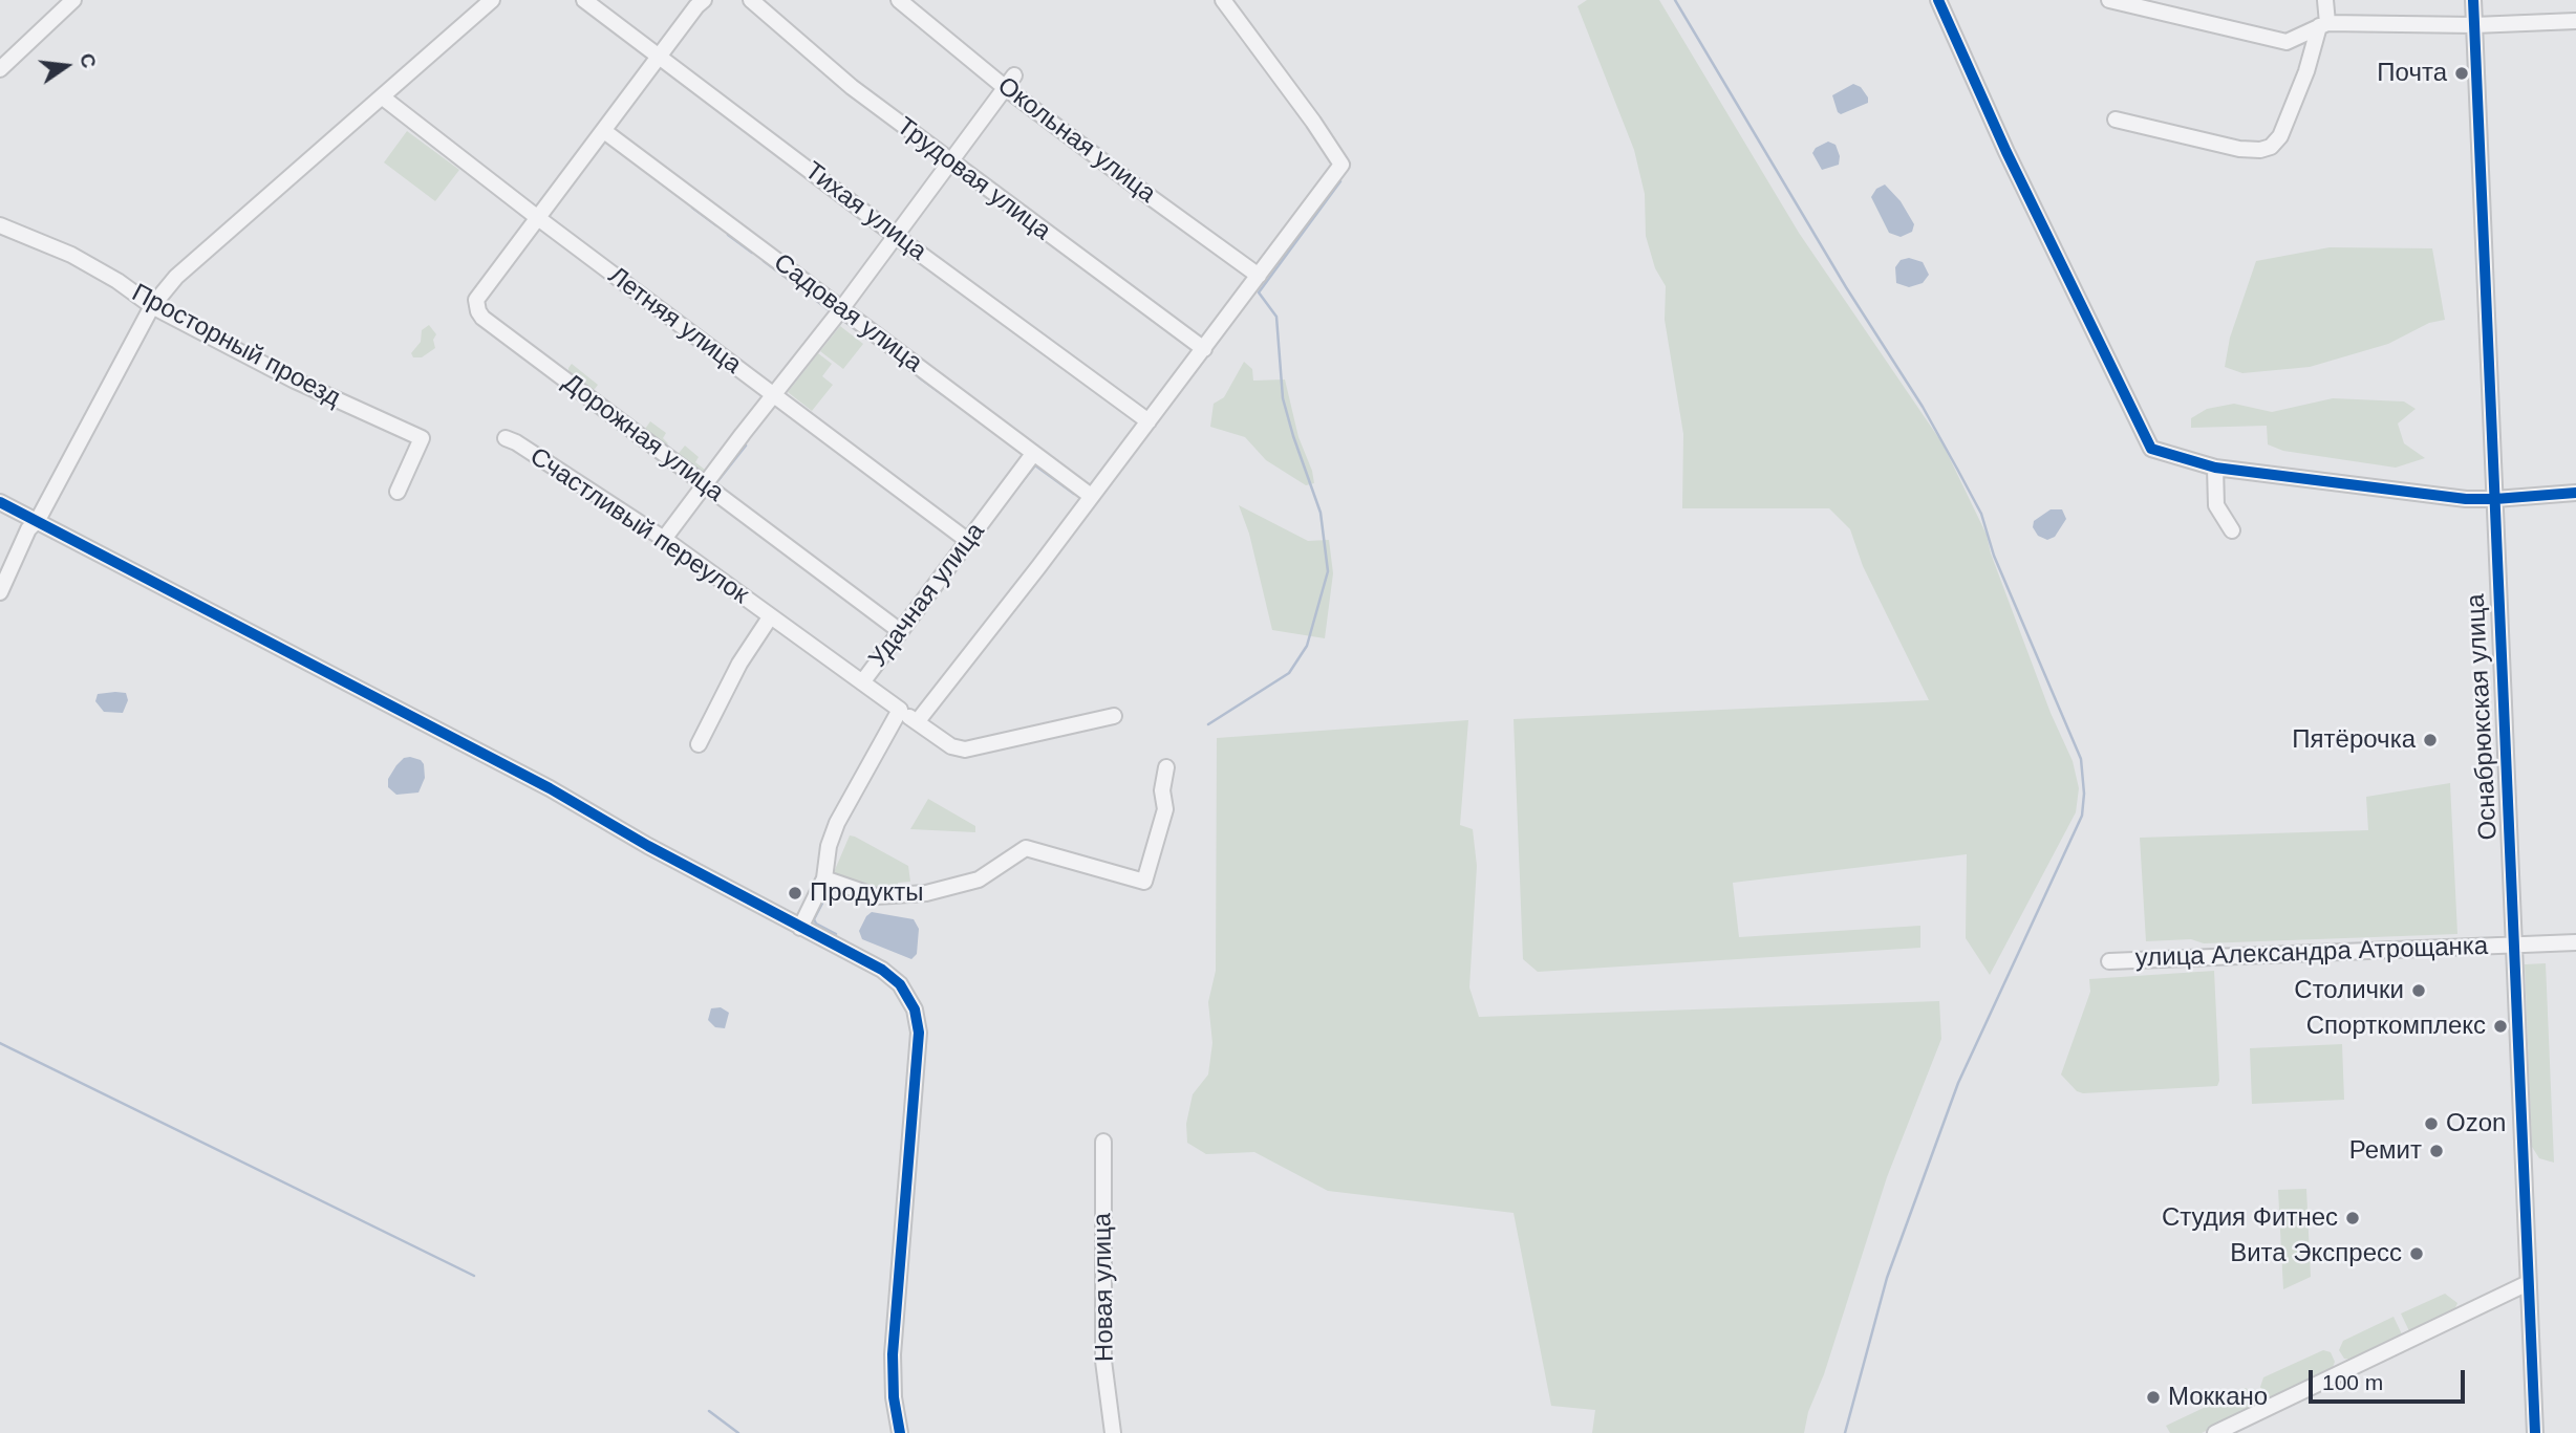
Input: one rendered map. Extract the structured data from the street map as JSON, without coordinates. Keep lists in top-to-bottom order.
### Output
{
  "streets": {
    "street": [
      "Окольная улица",
      "Трудовая улица",
      "Тихая улица",
      "Садовая улица",
      "Летняя улица",
      "Просторный проезд",
      "Дорожная улица",
      "Счастливый переулок",
      "Удачная улица",
      "Оснабрюкская улица",
      "улица Александра Атрощанка",
      "Новая улица"
    ]
  },
  "crossings": [
    ["Тихая улица", "Дорожная улица"],
    ["Садовая улица", "Дорожная улица"],
    ["Садовая улица", "Удачная улица"],
    ["Летняя улица", "Дорожная улица"],
    ["Летняя улица", "Удачная улица"],
    ["Дорожная улица", "Удачная улица"],
    ["Счастливый переулок", "Удачная улица"],
    ["Оснабрюкская улица", "улица Александра Атрощанка"]
  ],
  "places": [
    "Почта",
    "Пятёрочка",
    "Продукты",
    "Столички",
    "Спорткомплекс",
    "Ozon",
    "Ремит",
    "Студия Фитнес",
    "Вита Экспресс",
    "Моккано"
  ],
  "scale_bar": "100 m",
  "north": "right"
}
